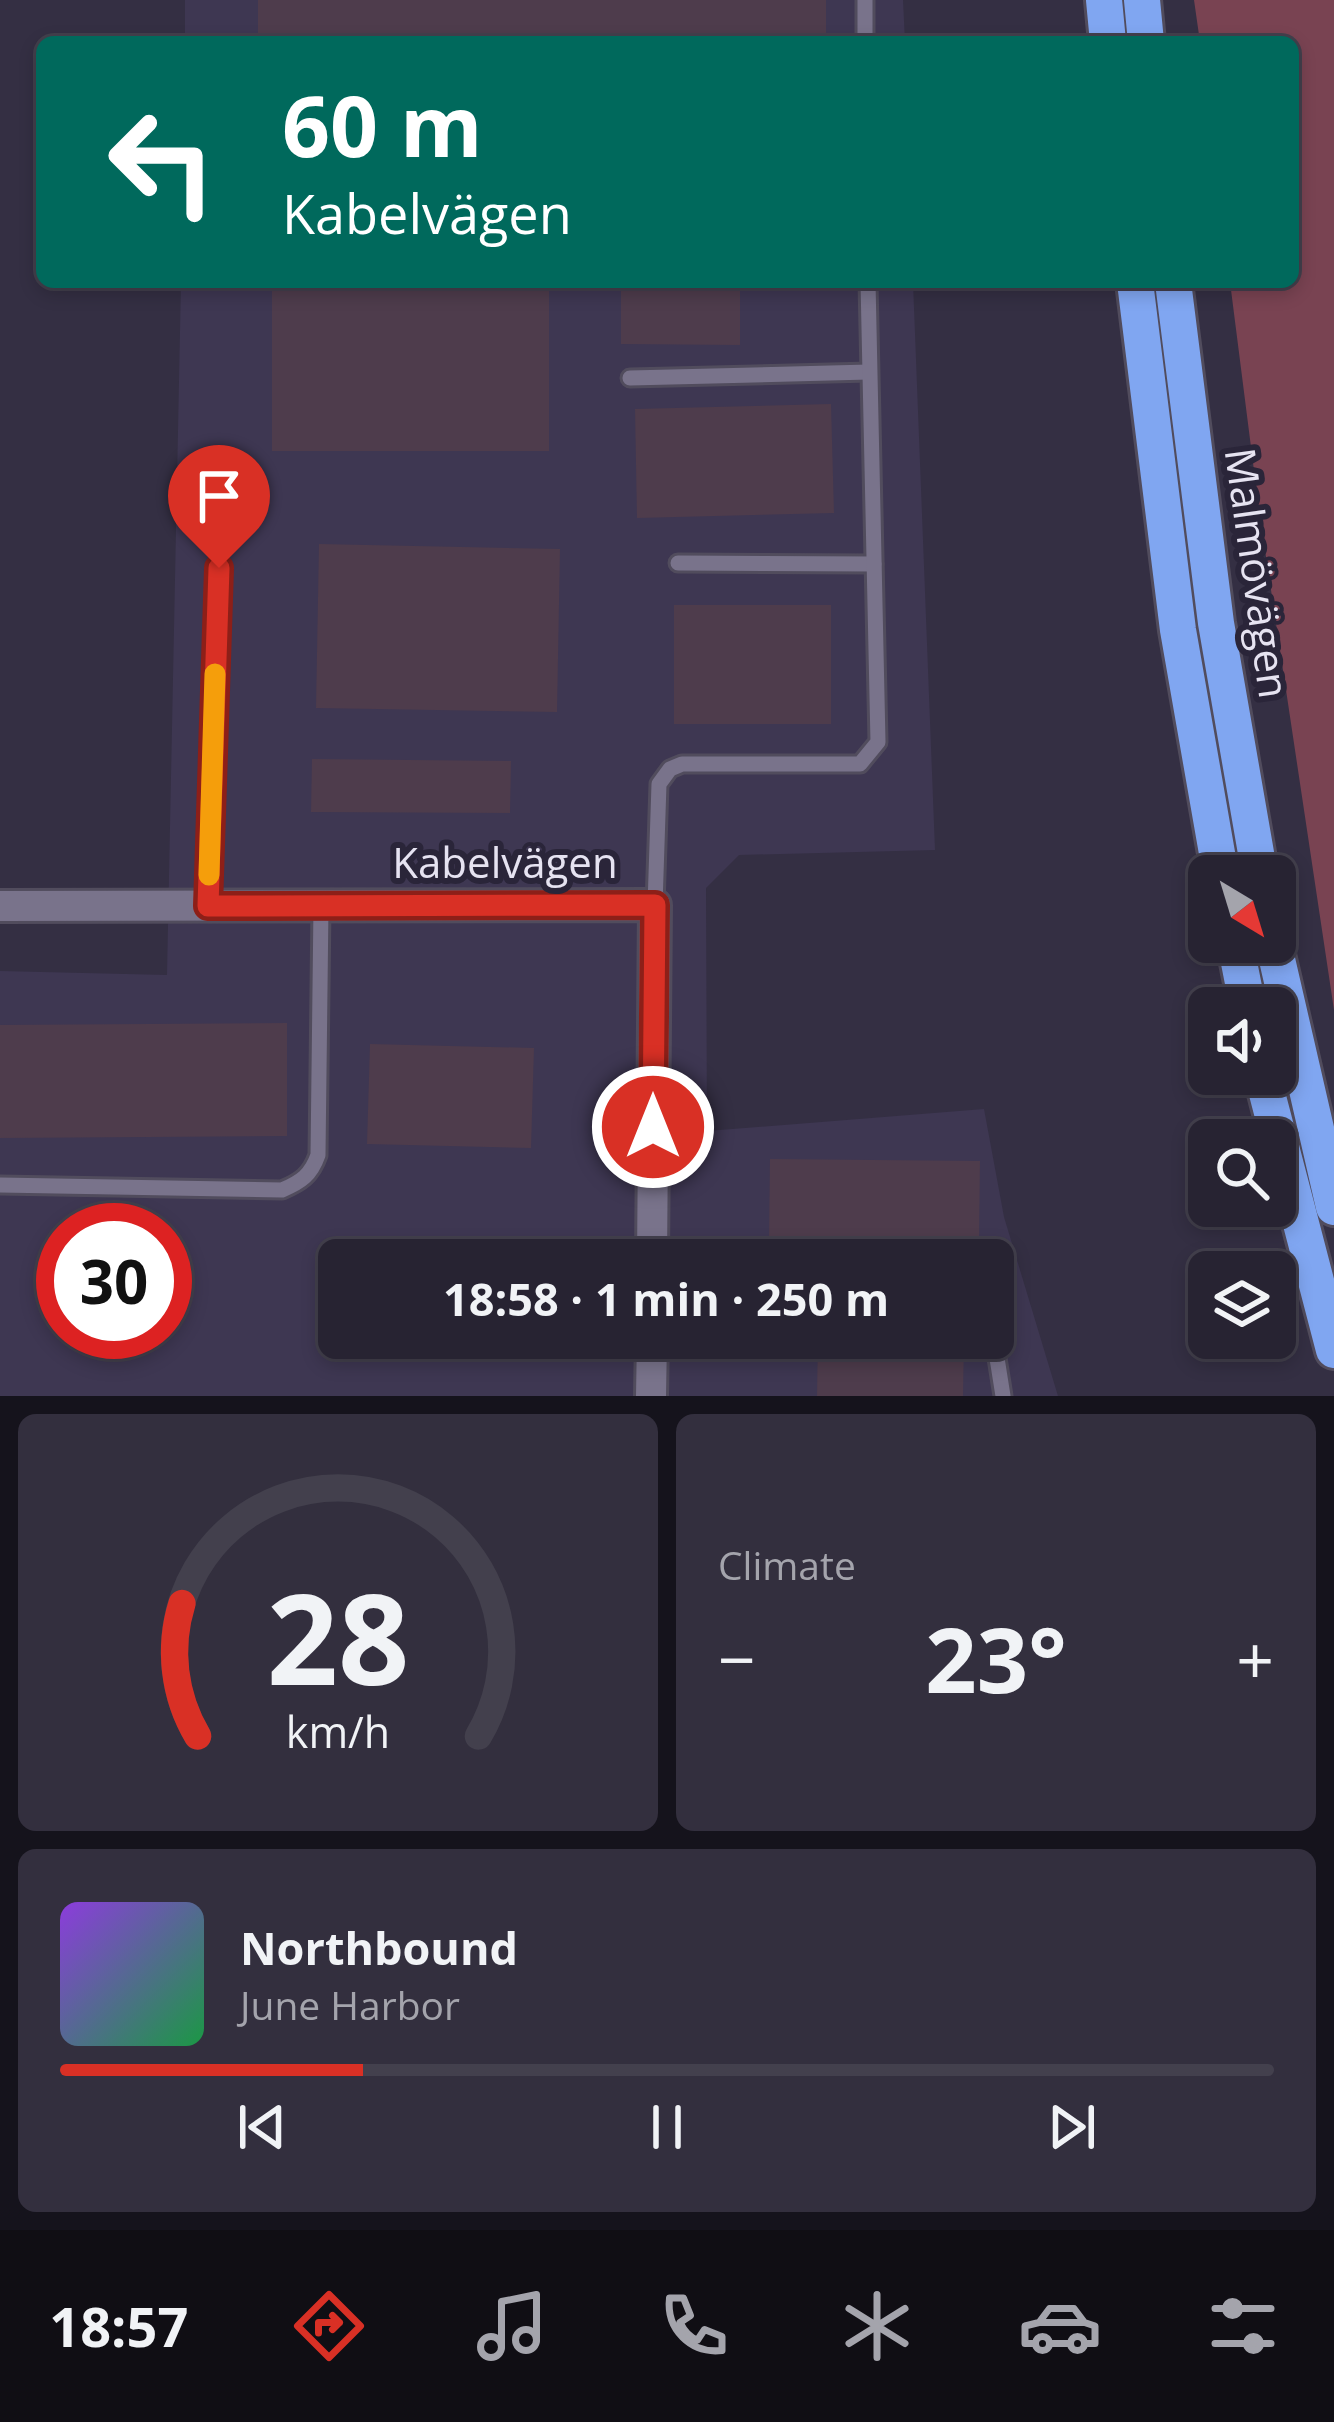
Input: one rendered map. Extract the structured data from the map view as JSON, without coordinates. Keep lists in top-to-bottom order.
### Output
{
  "streets": {
    "highway": ["Malmövägen"],
    "street": ["Kabelvägen"]
  },
  "north": "bottom right",
  "page": {
    "turn": ["60 m", "Kabelvägen"],
    "limit": "30",
    "trip": "18:58 · 1 min · 250 m",
    "tile": "Climate",
    "heat": ["−", "23°", "+"],
    "song": ["Northbound", "June Harbor"],
    "tabs": "18:57",
    "gauge": ["28", "km/h"]
  }
}
